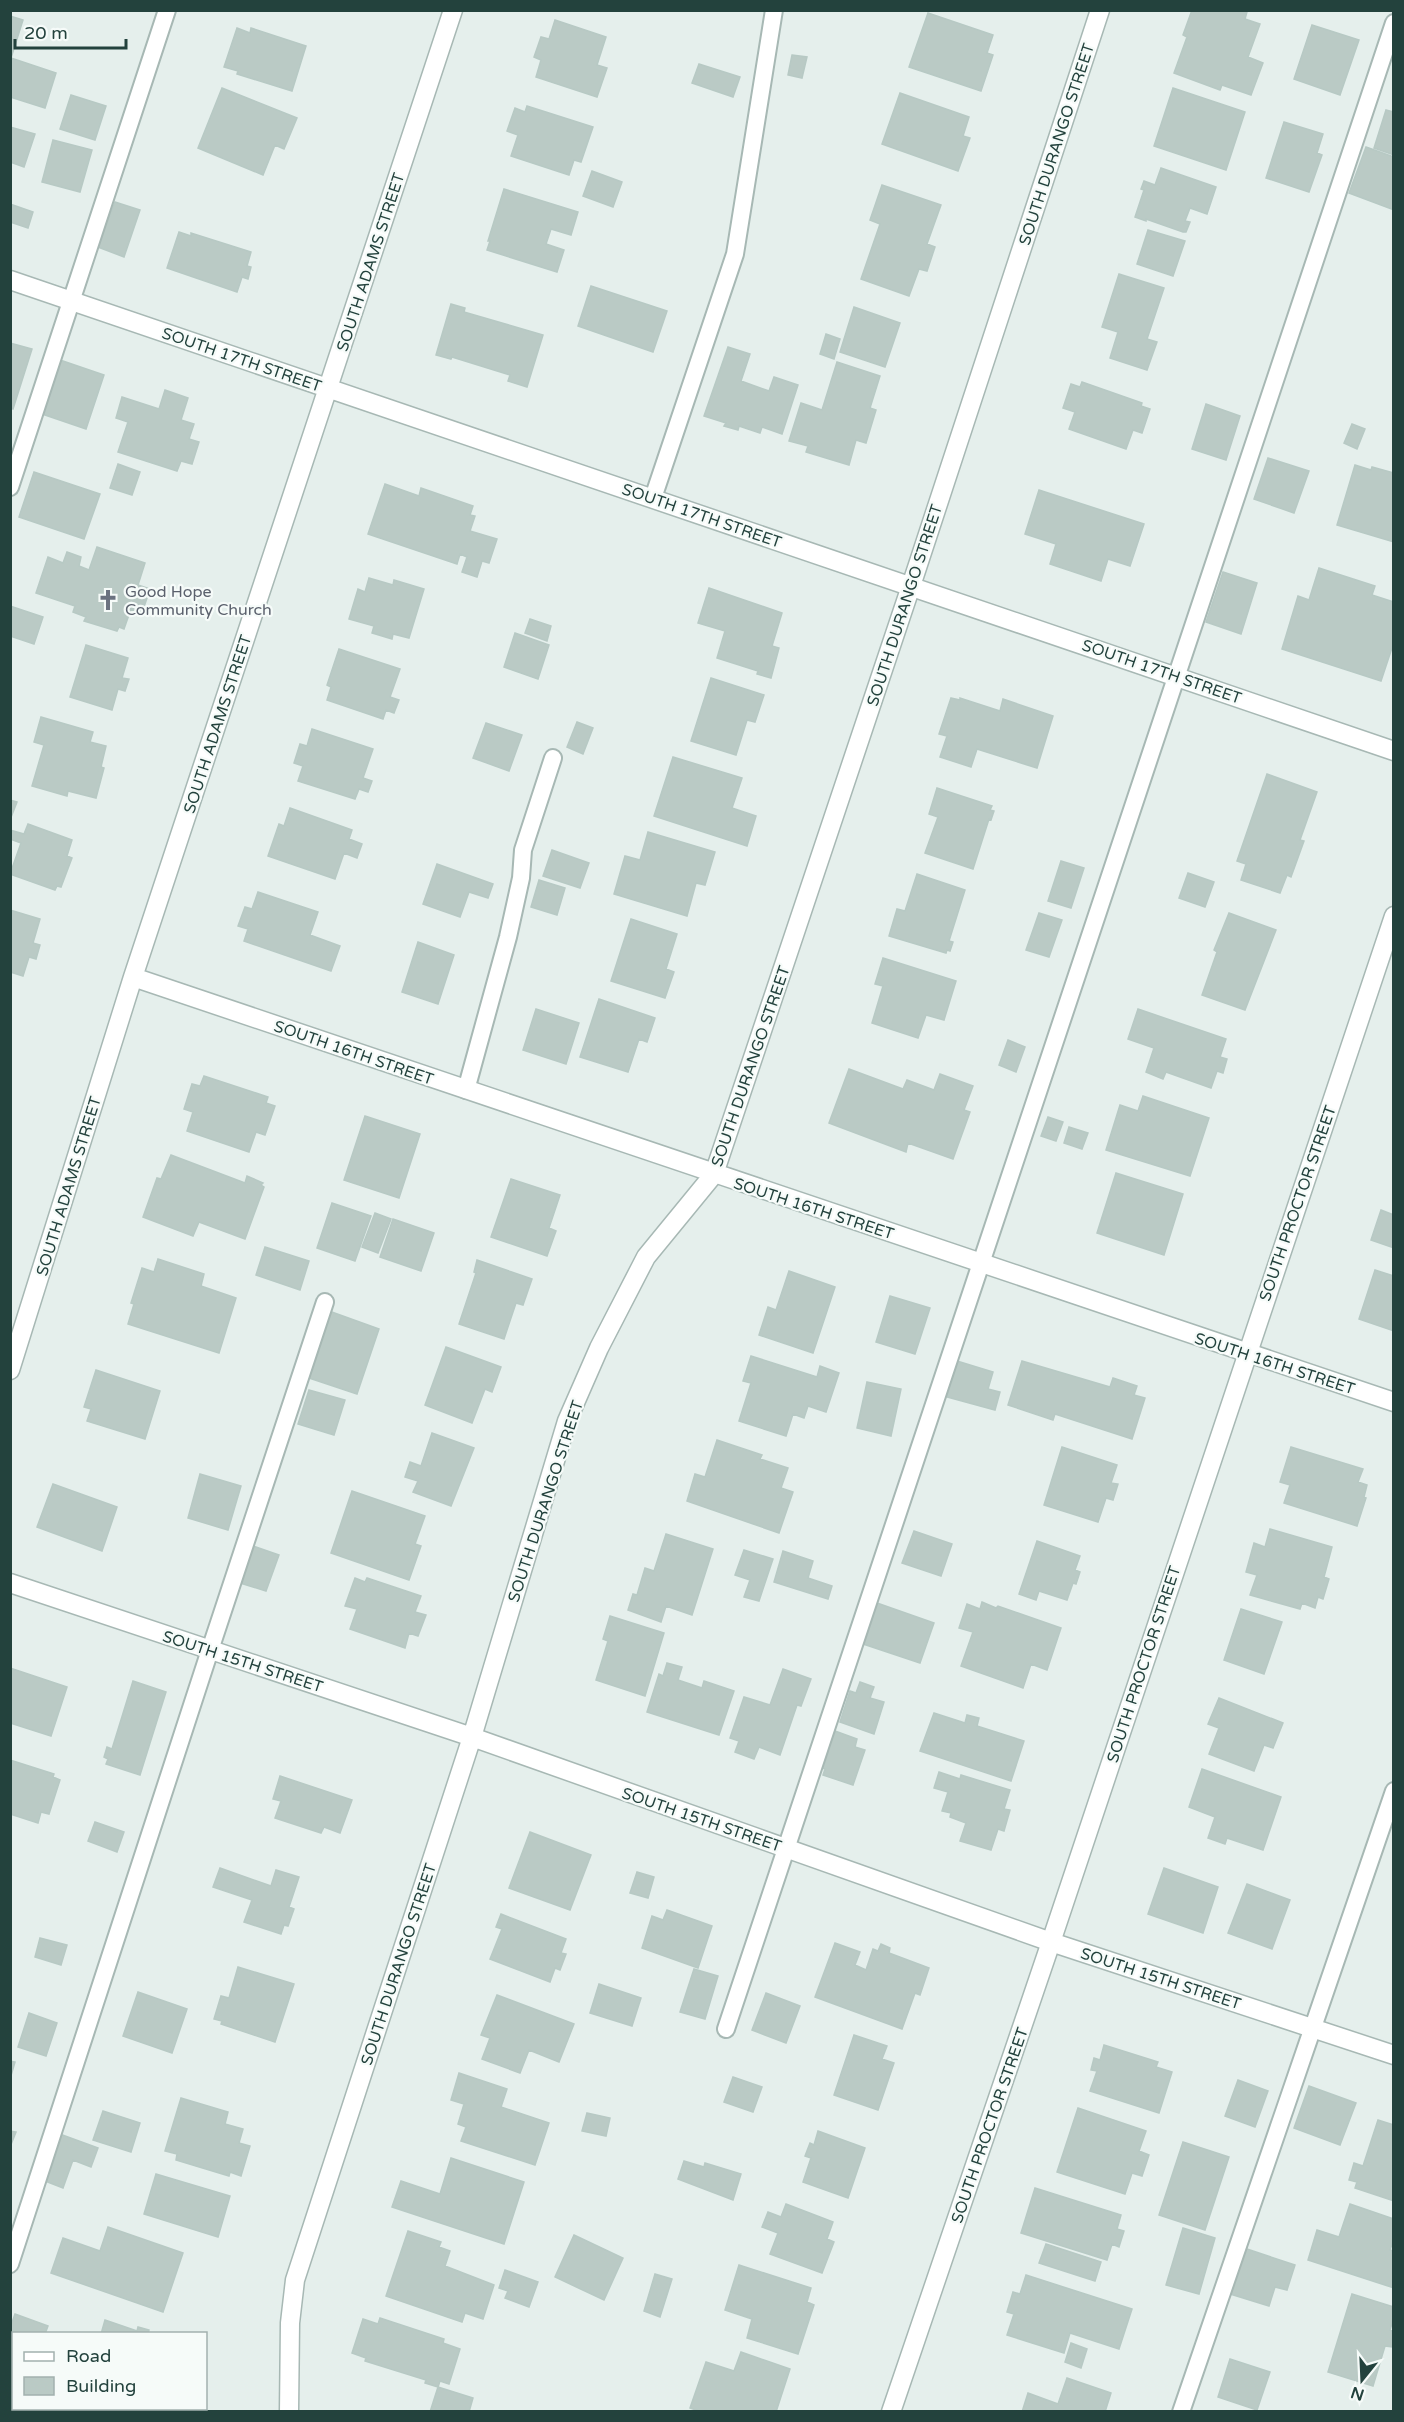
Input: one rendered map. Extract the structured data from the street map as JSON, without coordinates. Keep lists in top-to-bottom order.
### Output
{
  "streets": {
    "street": [
      "SOUTH DURANGO STREET",
      "SOUTH ADAMS STREET",
      "SOUTH 17TH STREET",
      "SOUTH 16TH STREET",
      "SOUTH PROCTOR STREET",
      "SOUTH 15TH STREET"
    ]
  },
  "crossings": [
    ["SOUTH DURANGO STREET", "SOUTH 17TH STREET"],
    ["SOUTH DURANGO STREET", "SOUTH 16TH STREET"],
    ["SOUTH DURANGO STREET", "SOUTH 15TH STREET"],
    ["SOUTH ADAMS STREET", "SOUTH 17TH STREET"],
    ["SOUTH ADAMS STREET", "SOUTH 16TH STREET"],
    ["SOUTH 16TH STREET", "SOUTH PROCTOR STREET"],
    ["SOUTH PROCTOR STREET", "SOUTH 15TH STREET"]
  ],
  "places": {
    "church": ["Good Hope Community Church"]
  },
  "legend": ["Road", "Building"],
  "scale_bar": "20 m",
  "north": "bottom"
}
